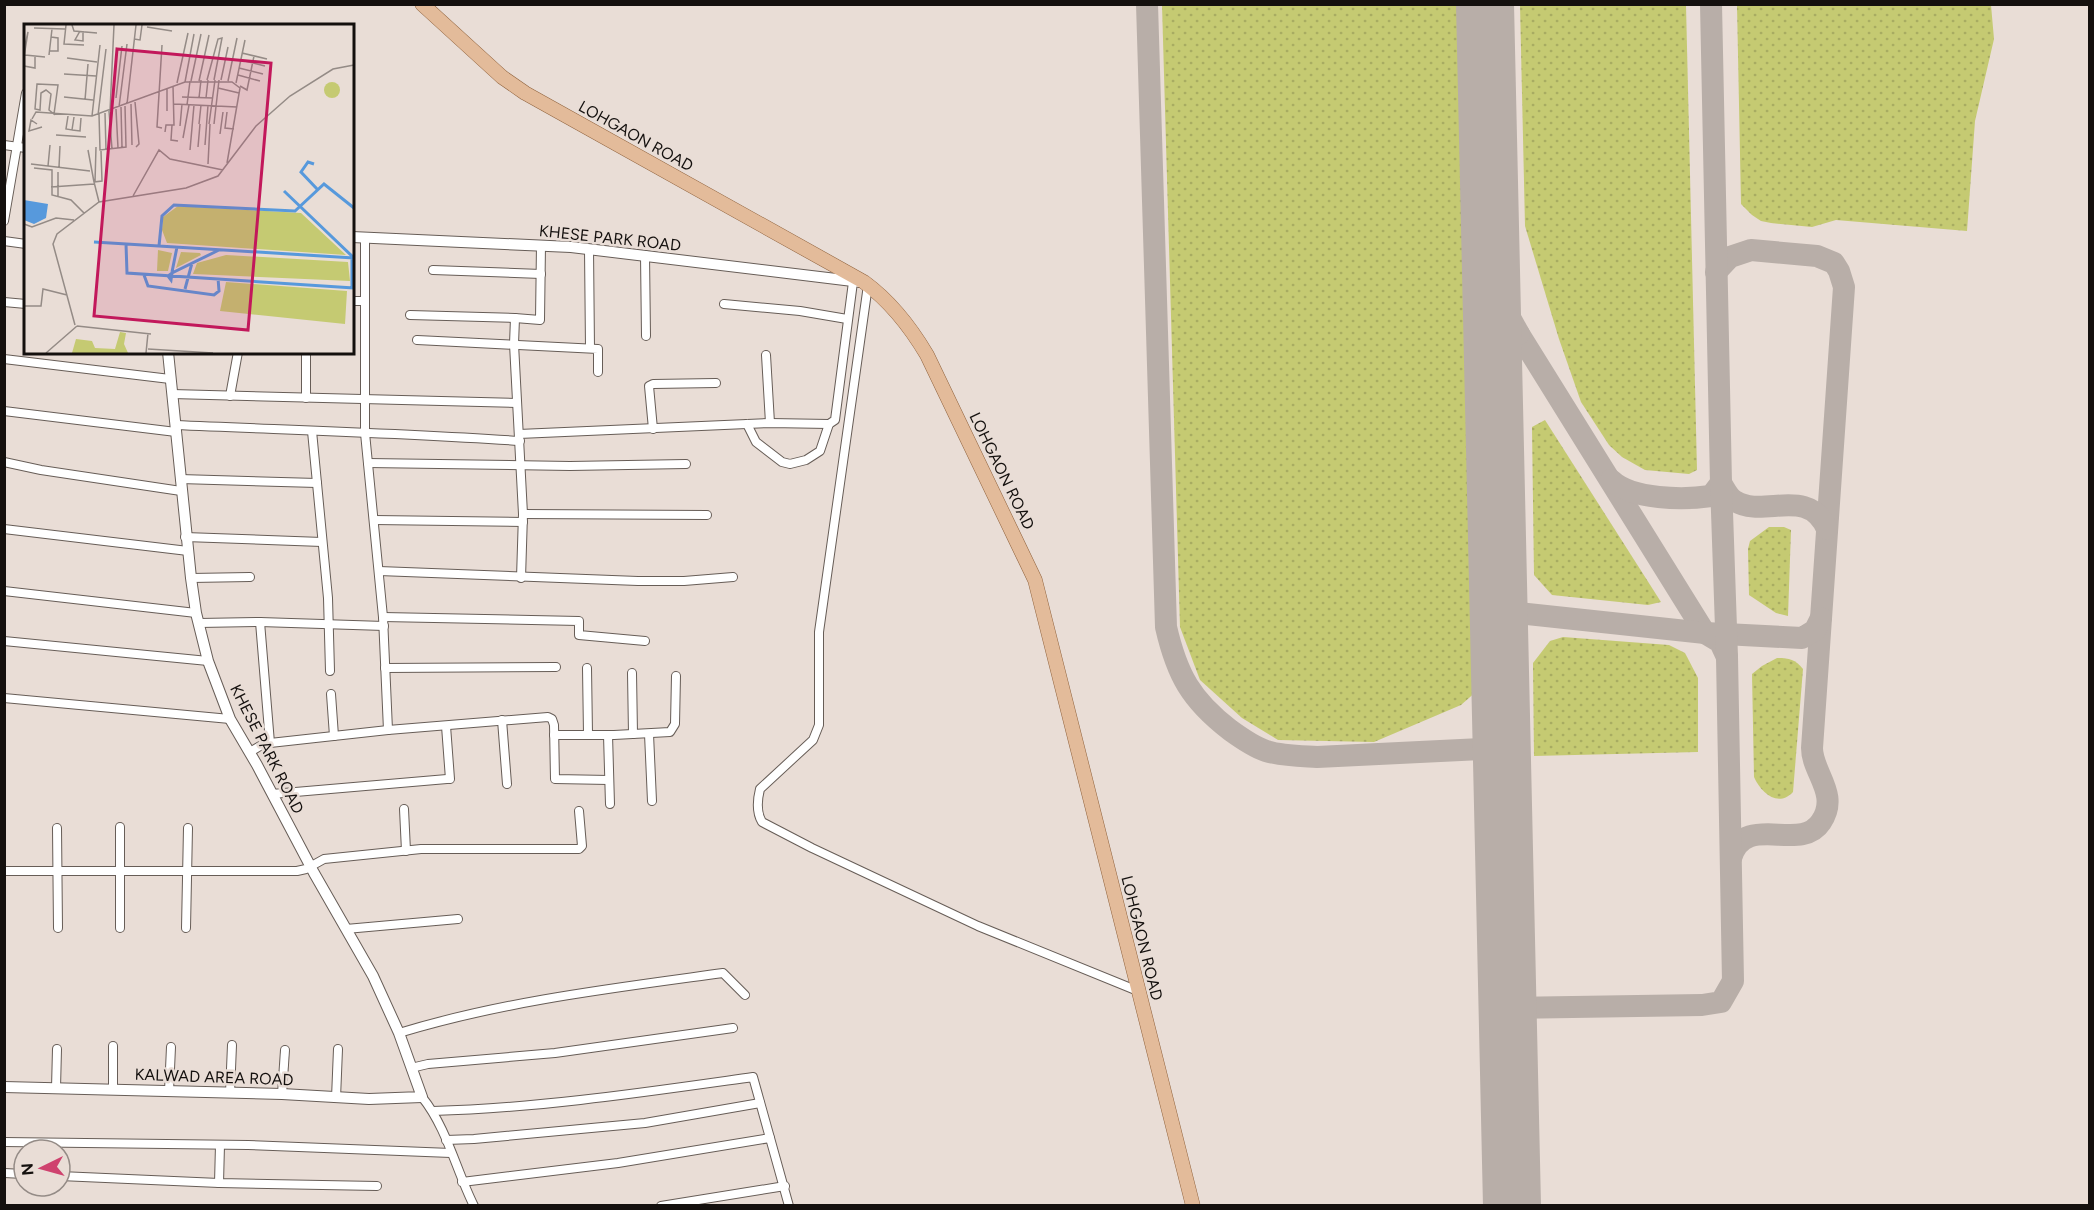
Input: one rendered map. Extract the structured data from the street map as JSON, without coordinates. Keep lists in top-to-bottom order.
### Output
{
  "streets": {
    "main road": ["LOHGAON ROAD"],
    "street": ["KHESE PARK ROAD", "KALWAD AREA ROAD"]
  },
  "crossings": [
    ["LOHGAON ROAD", "KHESE PARK ROAD"],
    ["KHESE PARK ROAD", "KALWAD AREA ROAD"]
  ],
  "north": "left"
}
